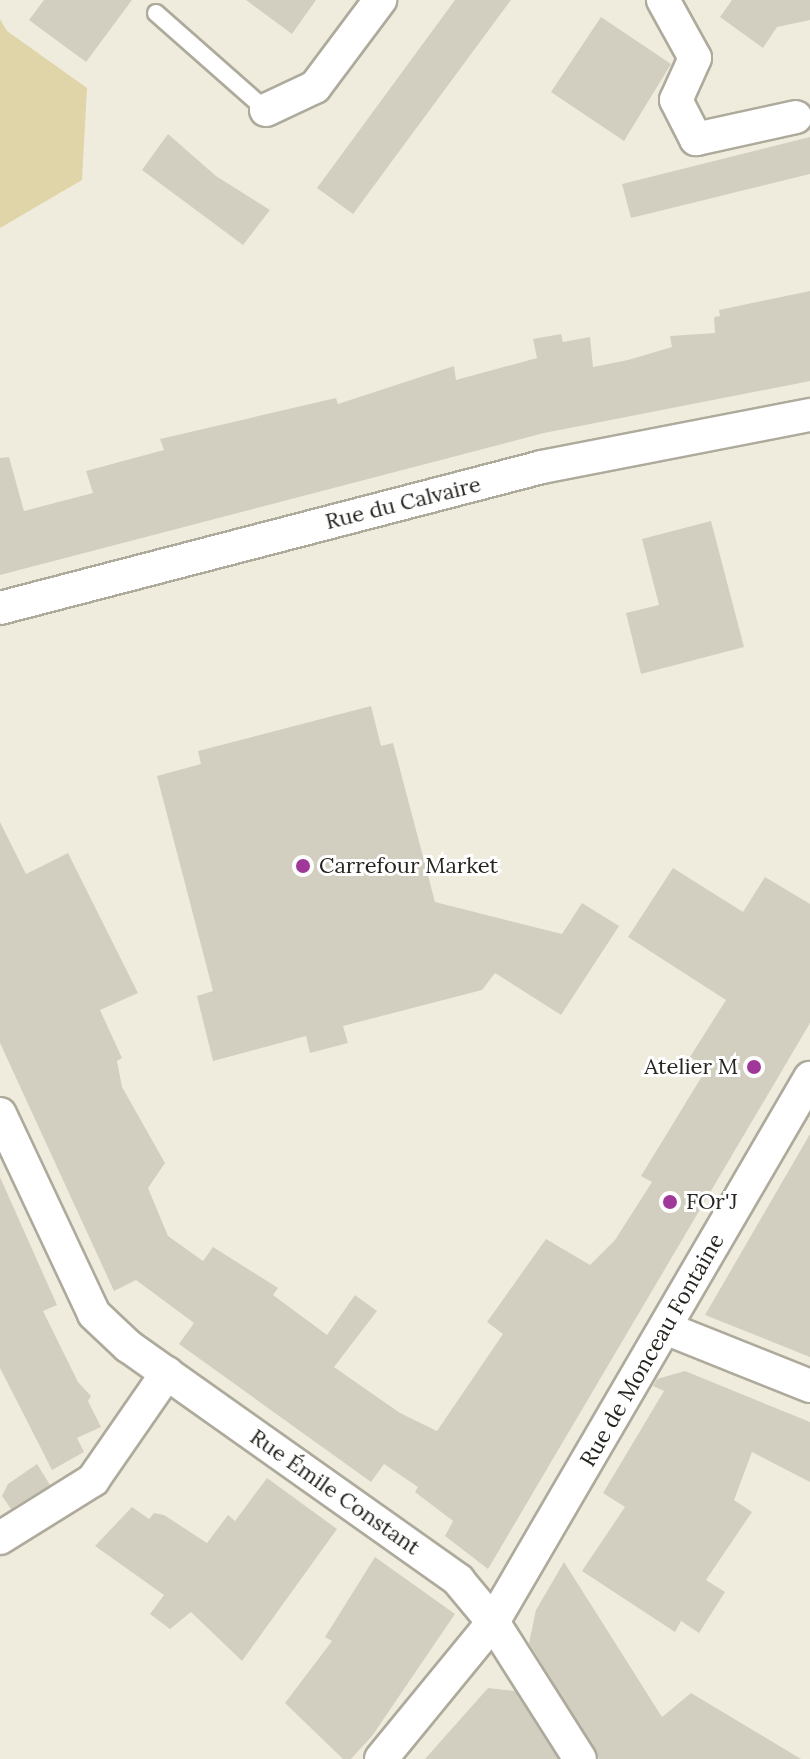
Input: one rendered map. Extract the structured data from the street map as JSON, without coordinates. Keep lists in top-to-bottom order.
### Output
{
  "streets": {
    "street": ["Rue du Calvaire", "Rue de Monceau Fontaine", "Rue Émile Constant"]
  },
  "crossings": [
    ["Rue de Monceau Fontaine", "Rue Émile Constant"]
  ],
  "places": ["Carrefour Market", "Atelier M", "FOr'J"]
}
